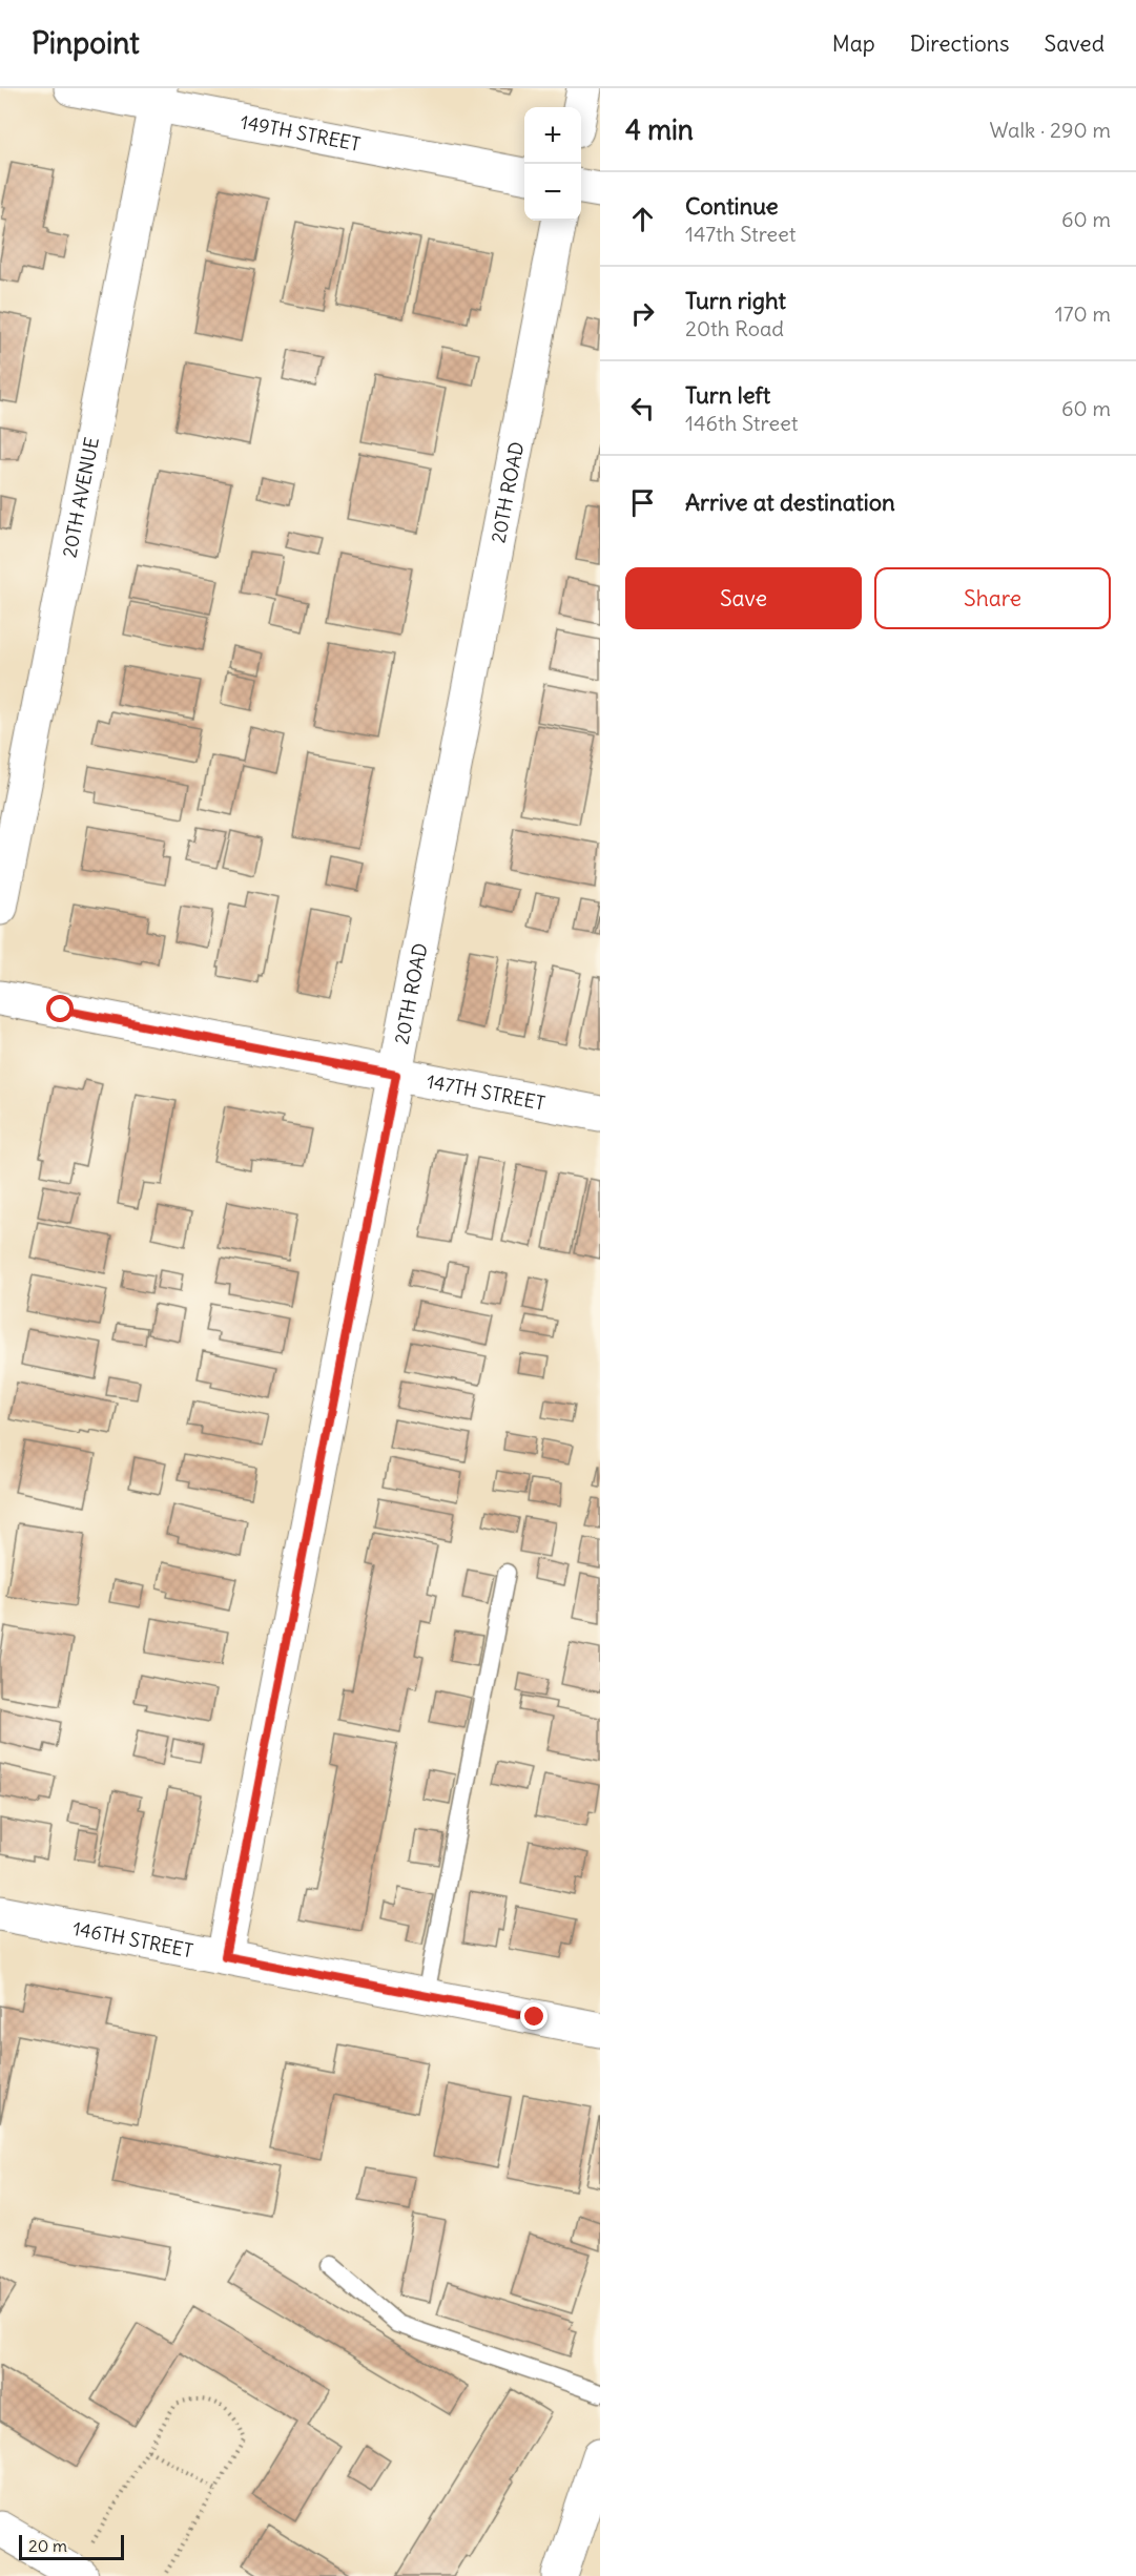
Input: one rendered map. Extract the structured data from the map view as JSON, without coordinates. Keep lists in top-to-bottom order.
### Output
{
  "streets": {
    "street": [
      "149TH STREET",
      "20TH ROAD",
      "20TH AVENUE",
      "147TH STREET",
      "146TH STREET"
    ]
  },
  "crossings": [
    ["149TH STREET", "20TH AVENUE"],
    ["20TH ROAD", "147TH STREET"],
    ["20TH ROAD", "146TH STREET"]
  ],
  "scale_bar": "20 m",
  "page": {
    "header": "Pinpoint",
    "nav": ["Map", "Directions", "Saved"],
    "heading": ["4 min", "Walk · 290 m"],
    "map_buttons": ["+", "−"],
    "list": [
      ["Continue", "147th Street", "60 m"],
      ["Turn right", "20th Road", "170 m"],
      ["Turn left", "146th Street", "60 m"],
      "Arrive at destination"
    ],
    "buttons": ["Save", "Share"],
    "scale": "20 m"
  }
}
